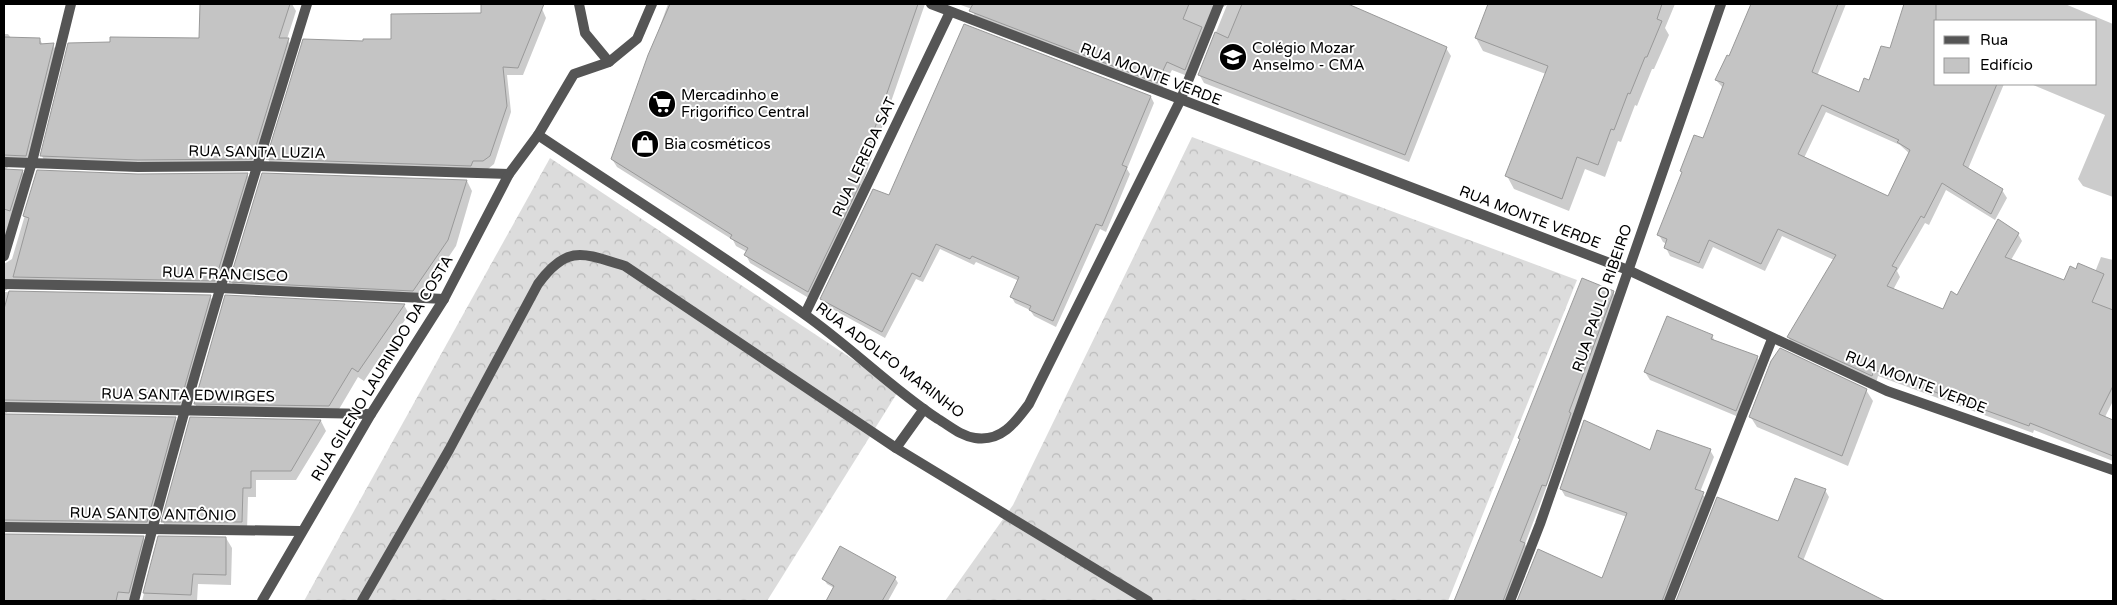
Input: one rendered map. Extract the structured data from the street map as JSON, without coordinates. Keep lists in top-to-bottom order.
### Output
{
  "streets": {
    "street": [
      "RUA MONTE VERDE",
      "RUA SANTA LUZIA",
      "RUA LEREDA SAT",
      "RUA FRANCISCO",
      "RUA PAULO RIBEIRO",
      "RUA ADOLFO MARINHO",
      "RUA GILENO LAURINDO DA COSTA",
      "RUA SANTA EDWIRGES",
      "RUA SANTO ANTÔNIO"
    ]
  },
  "crossings": [
    ["RUA MONTE VERDE", "RUA LEREDA SAT"],
    ["RUA MONTE VERDE", "RUA PAULO RIBEIRO"],
    ["RUA MONTE VERDE", "RUA ADOLFO MARINHO"],
    ["RUA SANTA LUZIA", "RUA GILENO LAURINDO DA COSTA"],
    ["RUA LEREDA SAT", "RUA ADOLFO MARINHO"],
    ["RUA FRANCISCO", "RUA GILENO LAURINDO DA COSTA"],
    ["RUA ADOLFO MARINHO", "RUA GILENO LAURINDO DA COSTA"],
    ["RUA GILENO LAURINDO DA COSTA", "RUA SANTA EDWIRGES"],
    ["RUA GILENO LAURINDO DA COSTA", "RUA SANTO ANTÔNIO"]
  ],
  "places": {
    "school or university": ["Colégio Mozar Anselmo - CMA"],
    "supermarket": ["Mercadinho e Frigorifico Central"],
    "shop": ["Bia cosméticos"]
  },
  "legend": ["Rua", "Edifício"]
}
